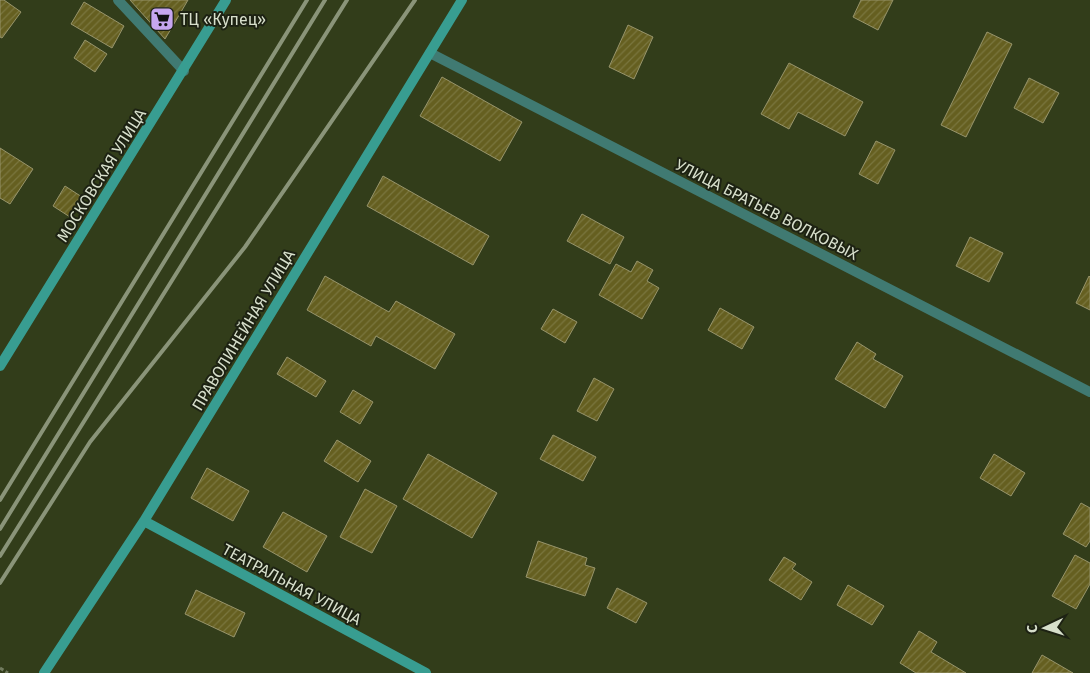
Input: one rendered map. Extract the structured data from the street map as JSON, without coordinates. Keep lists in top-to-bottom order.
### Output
{
  "streets": {
    "main road": ["МОСКОВСКАЯ УЛИЦА", "ПРАВОЛИНЕЙНАЯ УЛИЦА", "ТЕАТРАЛЬНАЯ УЛИЦА"],
    "street": ["УЛИЦА БРАТЬЕВ ВОЛКОВЫХ"]
  },
  "crossings": [
    ["УЛИЦА БРАТЬЕВ ВОЛКОВЫХ", "ПРАВОЛИНЕЙНАЯ УЛИЦА"],
    ["ПРАВОЛИНЕЙНАЯ УЛИЦА", "ТЕАТРАЛЬНАЯ УЛИЦА"]
  ],
  "places": {
    "supermarket": ["ТЦ «Купец»"]
  },
  "north": "left"
}
